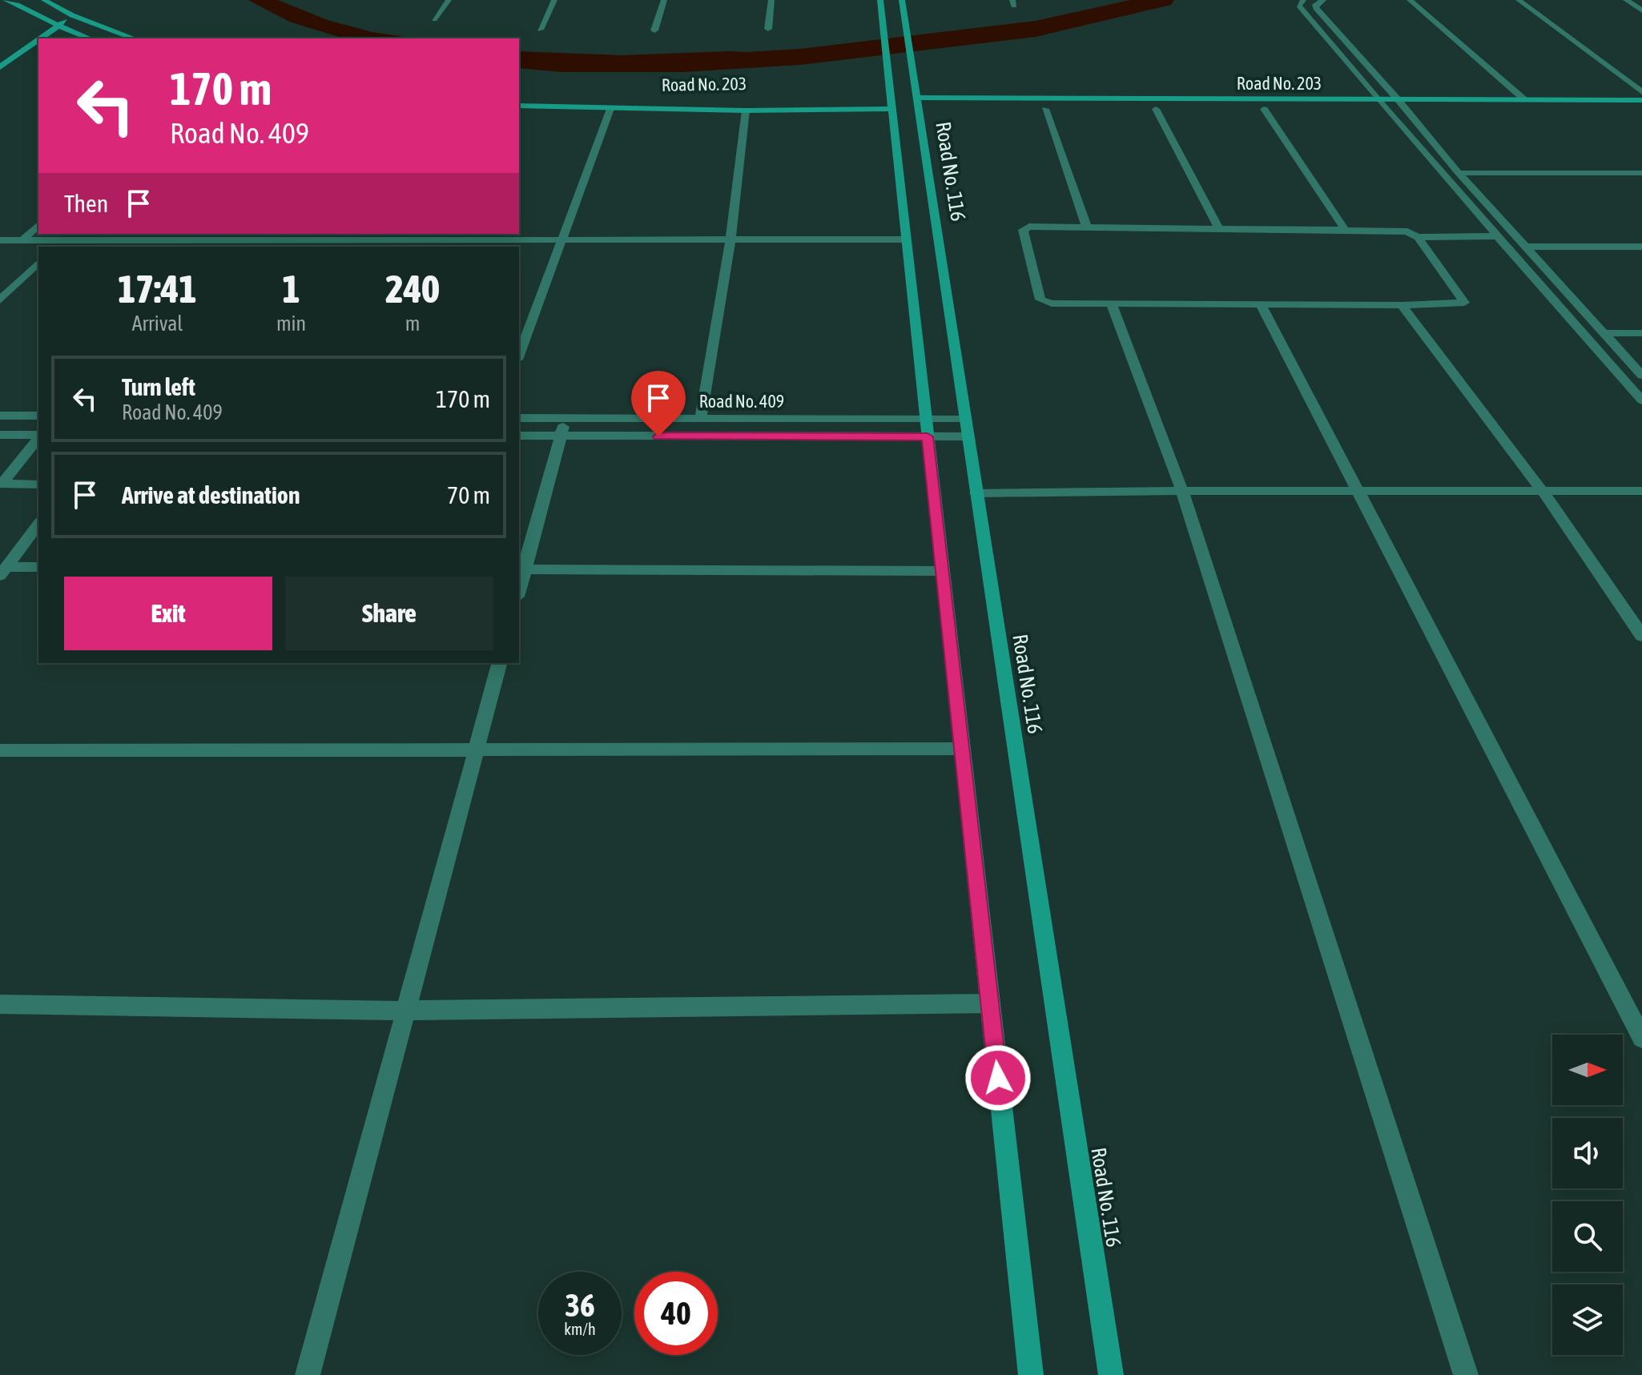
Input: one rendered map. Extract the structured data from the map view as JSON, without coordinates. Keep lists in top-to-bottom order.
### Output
{
  "streets": {
    "street": ["Road No. 203", "Road No. 116", "Road No. 409"]
  },
  "crossings": [
    ["Road No. 203", "Road No. 116"],
    ["Road No. 116", "Road No. 409"]
  ],
  "north": "right",
  "page": {
    "turn": ["170 m", "Road No. 409"],
    "then": "Then",
    "eta": [
      "17:41",
      "Arrival",
      "1",
      "min",
      "240",
      "m"
    ],
    "list": [
      {
        "name": "Turn left",
        "note": "Road No. 409",
        "value": "170 m"
      },
      {
        "name": "Arrive at destination",
        "value": "70 m"
      }
    ],
    "buttons": ["Exit", "Share"],
    "speed": "36 km/h",
    "limit": "40"
  }
}
